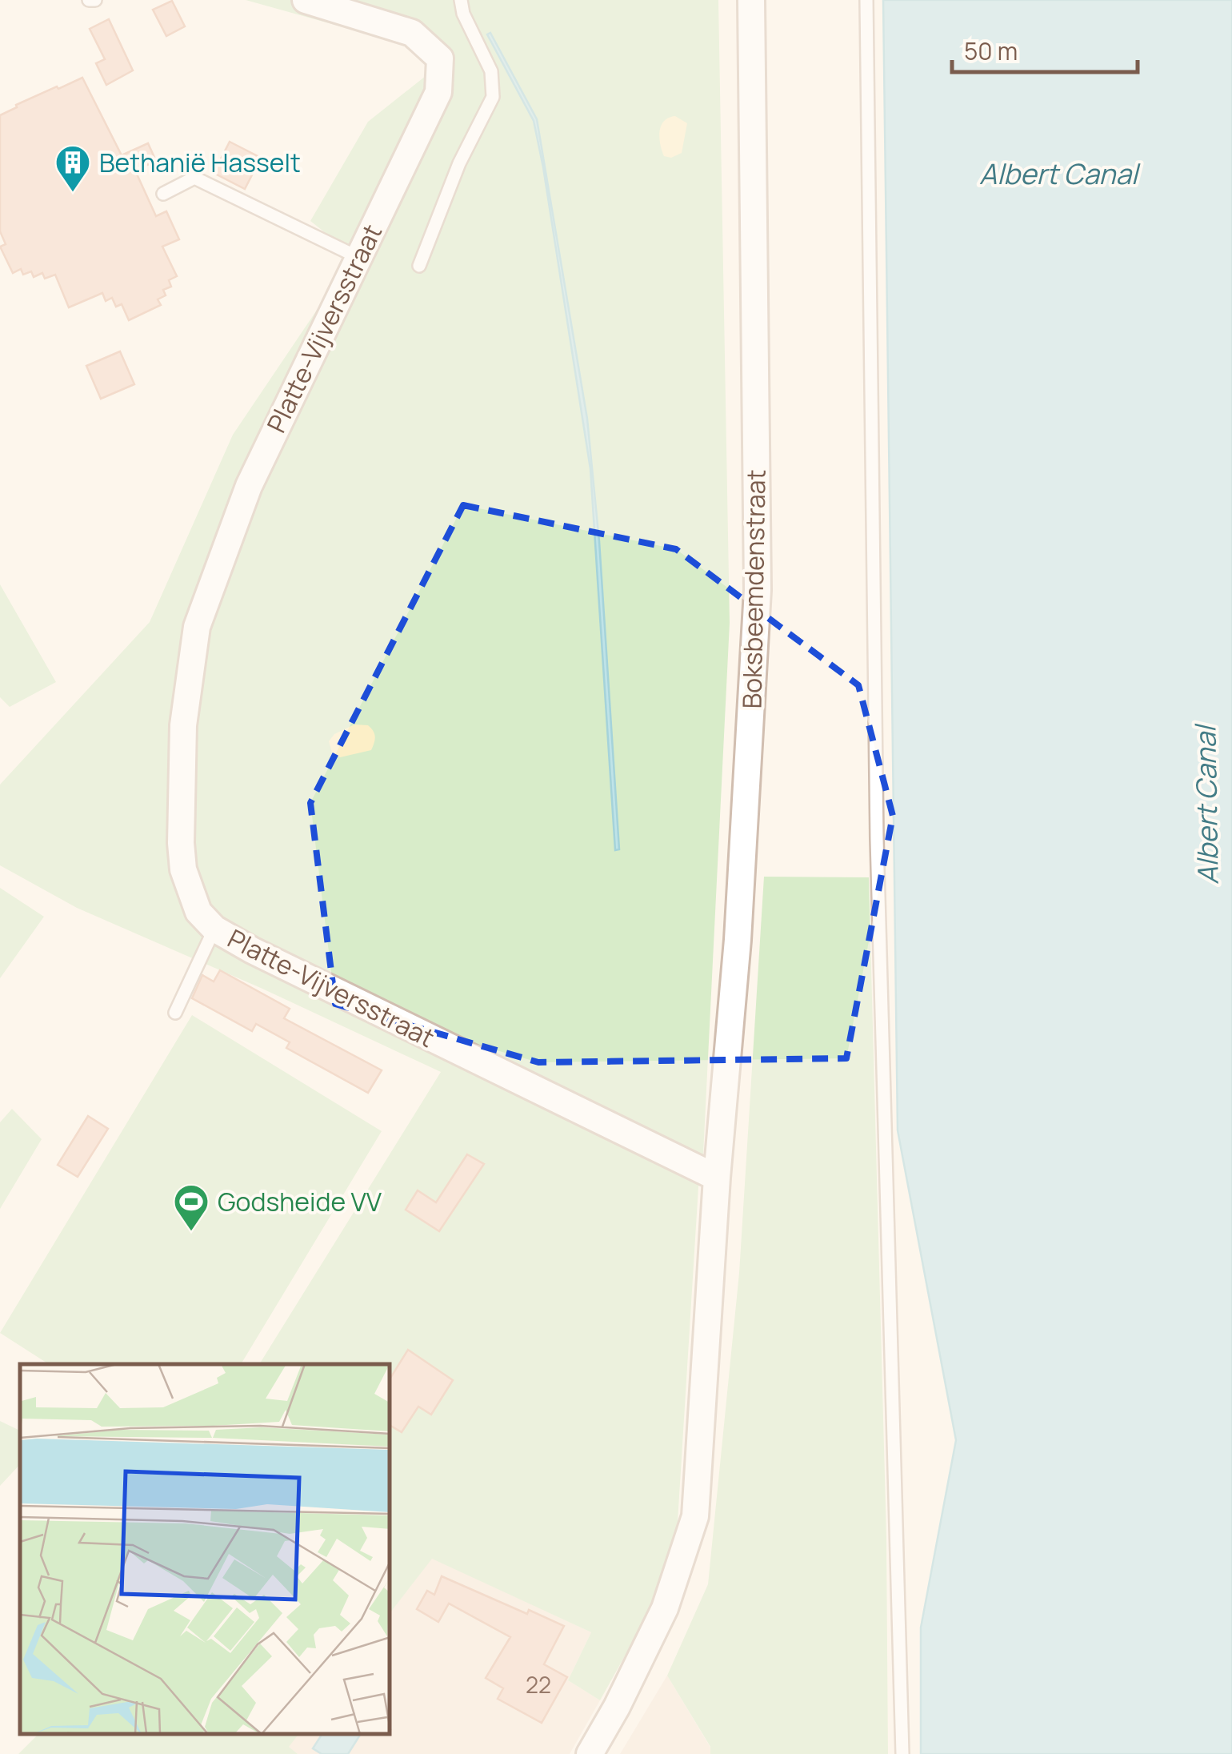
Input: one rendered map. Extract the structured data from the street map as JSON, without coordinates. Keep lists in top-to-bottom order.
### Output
{
  "streets": {
    "street": ["Platte-Vijversstraat", "Boksbeemdenstraat"]
  },
  "crossings": [
    ["Platte-Vijversstraat", "Boksbeemdenstraat"]
  ],
  "water": ["Albert Canal"],
  "places": {
    "building": ["Bethanië Hasselt"],
    "sports": ["Godsheide VV"]
  },
  "house_numbers": ["22"],
  "scale_bar": "50 m"
}
